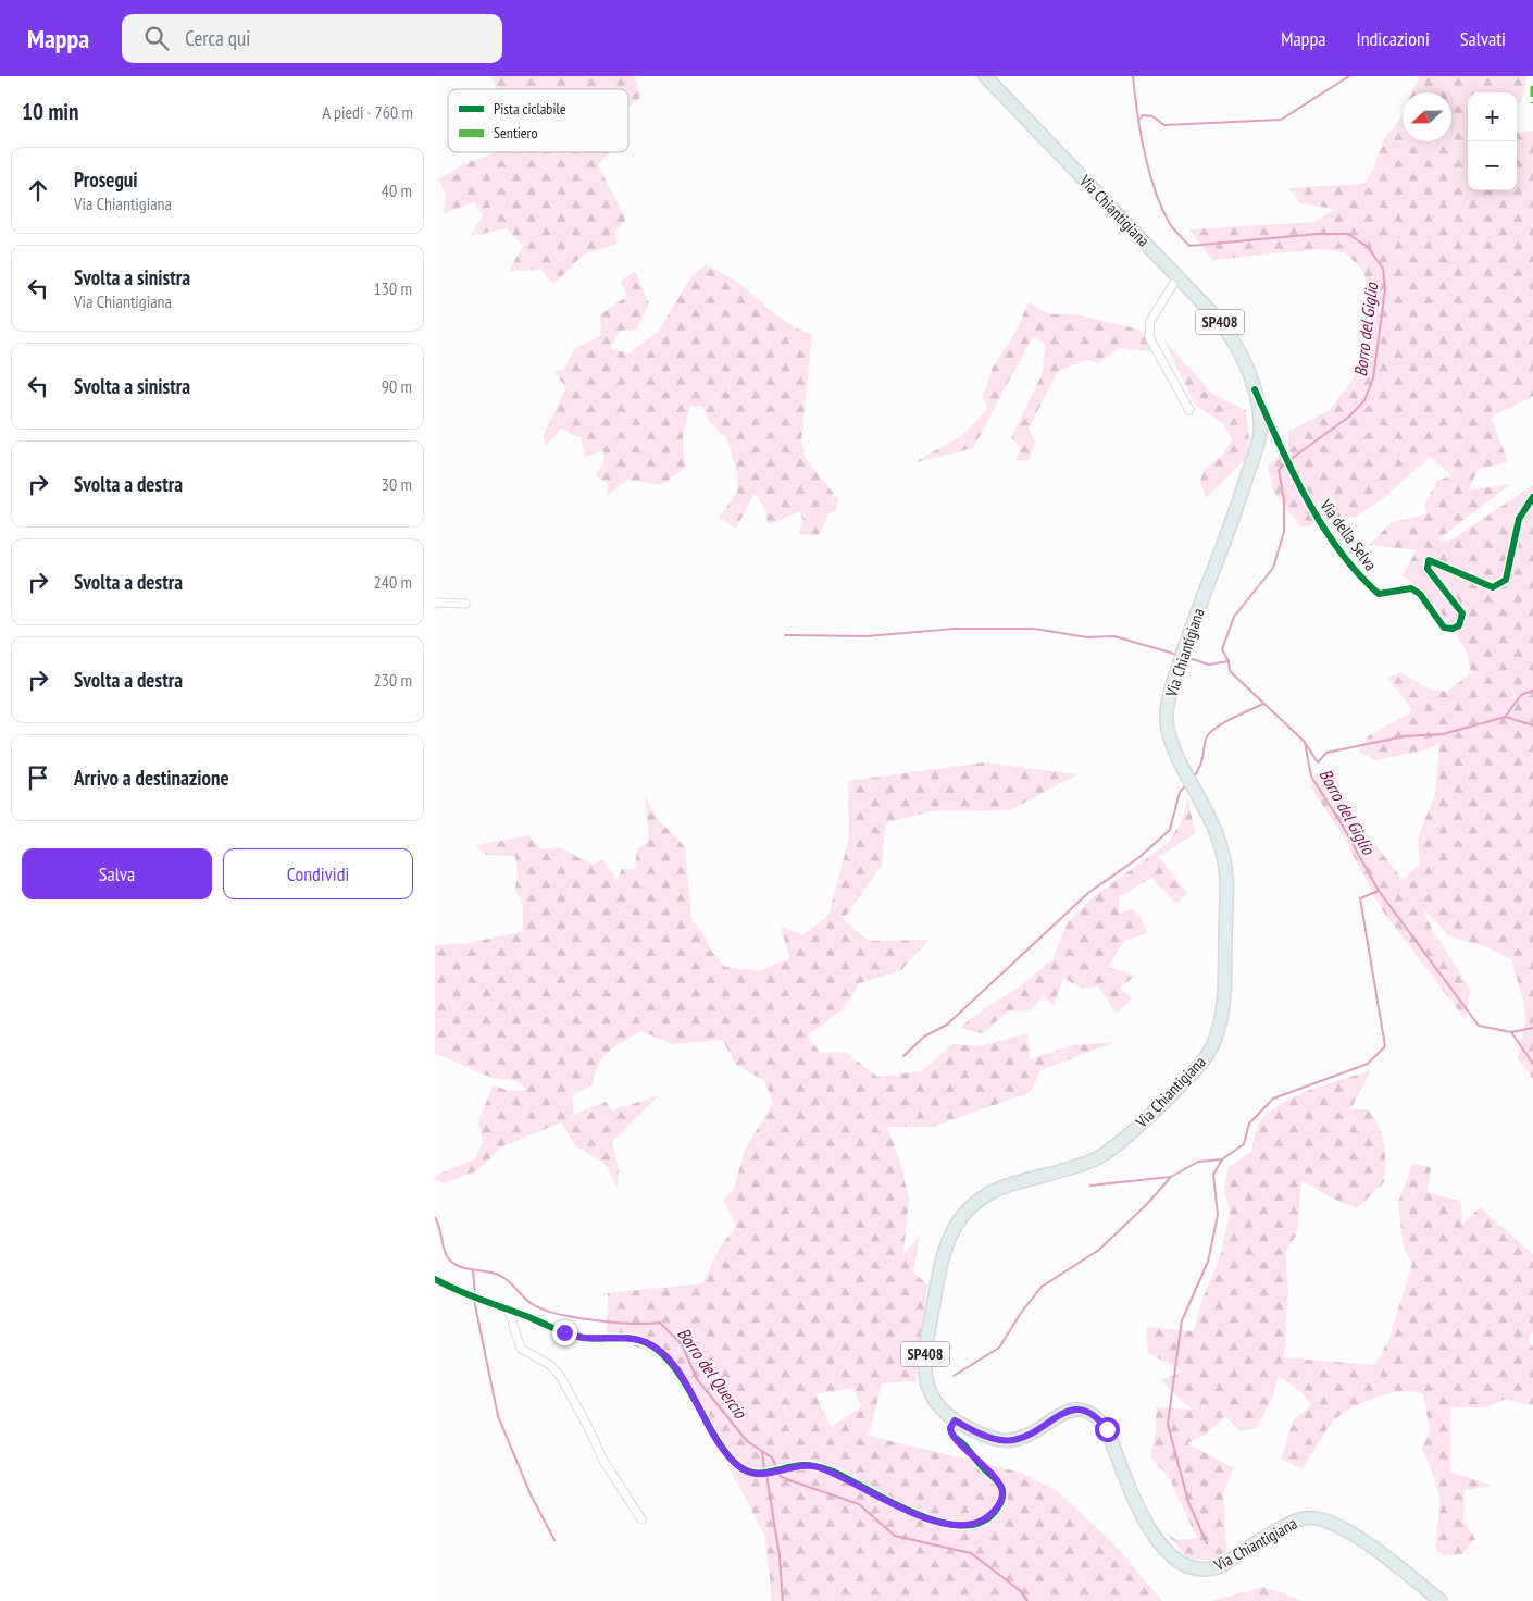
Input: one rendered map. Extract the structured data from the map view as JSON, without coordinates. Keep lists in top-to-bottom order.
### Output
{
  "streets": {
    "main road": ["Via Chiantigiana", "SP408"],
    "street": ["Via della Selva"]
  },
  "crossings": [
    ["Via Chiantigiana", "Via della Selva"]
  ],
  "water": ["Borro del Giglio", "Borro del Quercio"],
  "legend": ["Pista ciclabile", "Sentiero"],
  "north": "left",
  "page": {
    "header": "Mappa",
    "search": "Cerca qui",
    "nav": ["Mappa", "Indicazioni", "Salvati"],
    "heading": ["10 min", "A piedi · 760 m"],
    "map_buttons": ["+", "−"],
    "list": [
      ["Prosegui", "Via Chiantigiana", "40 m"],
      ["Svolta a sinistra", "Via Chiantigiana", "130 m"],
      ["Svolta a sinistra", "90 m"],
      ["Svolta a destra", "30 m"],
      ["Svolta a destra", "240 m"],
      ["Svolta a destra", "230 m"],
      "Arrivo a destinazione"
    ],
    "buttons": ["Salva", "Condividi"]
  }
}
